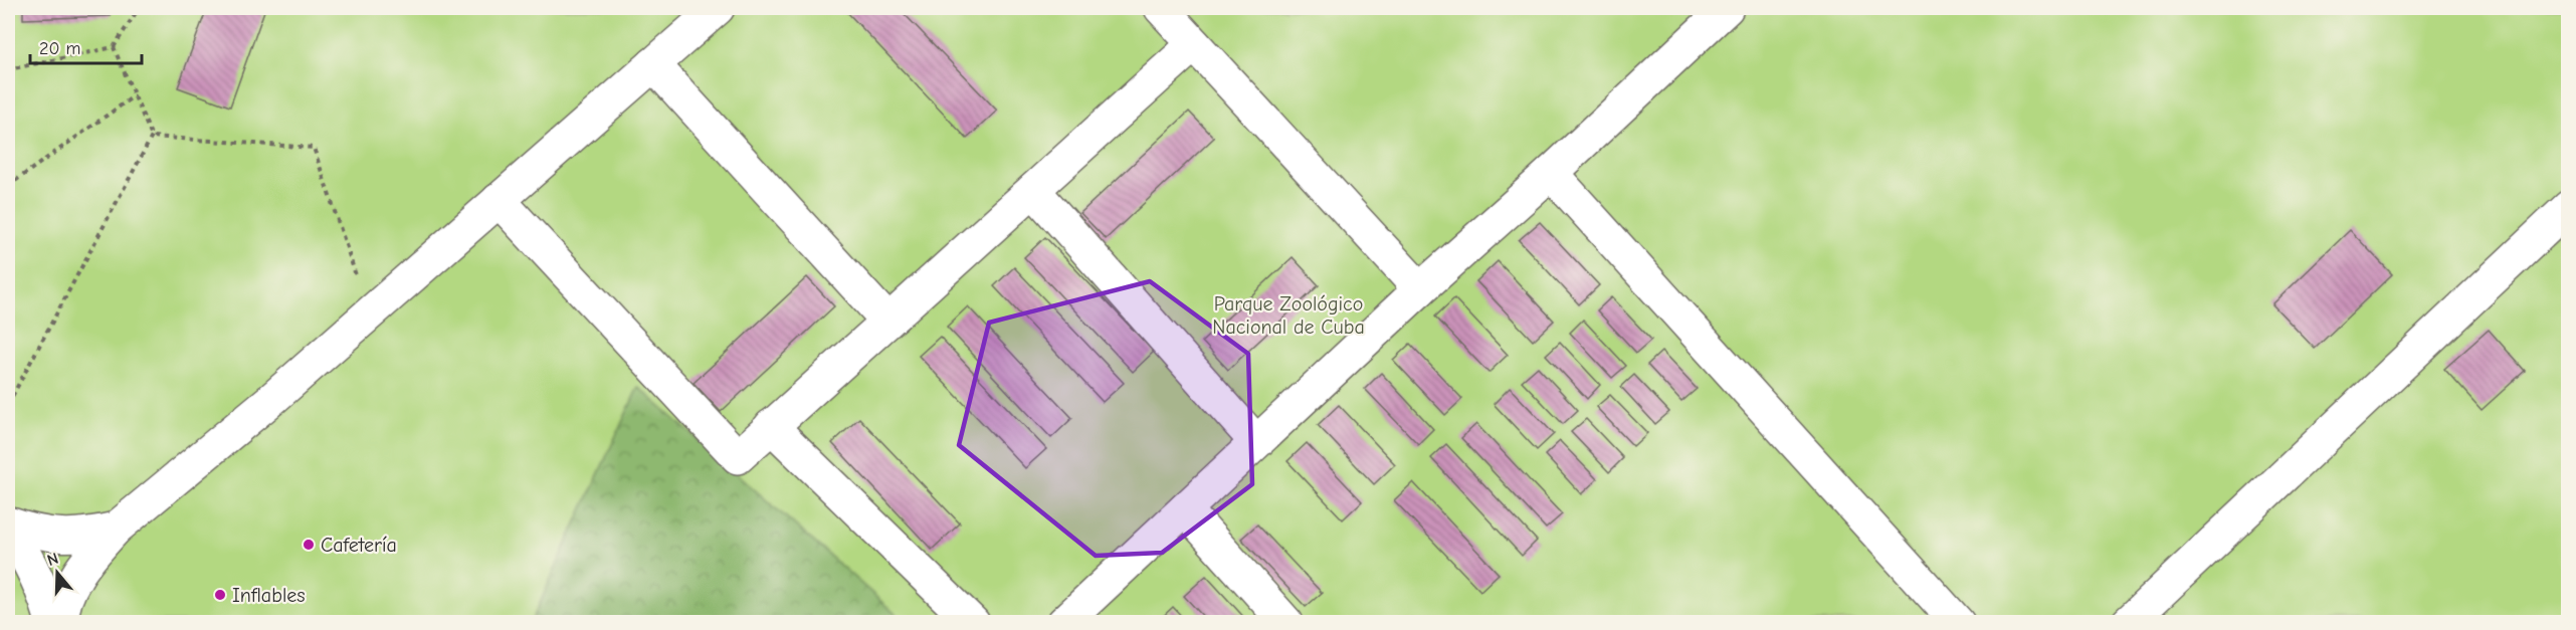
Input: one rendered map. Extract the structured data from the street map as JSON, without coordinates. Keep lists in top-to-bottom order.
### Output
{
  "parks": ["Parque Zoológico Nacional de Cuba"],
  "places": ["Cafetería", "Inflables"],
  "scale_bar": "20 m",
  "north": "top"
}
